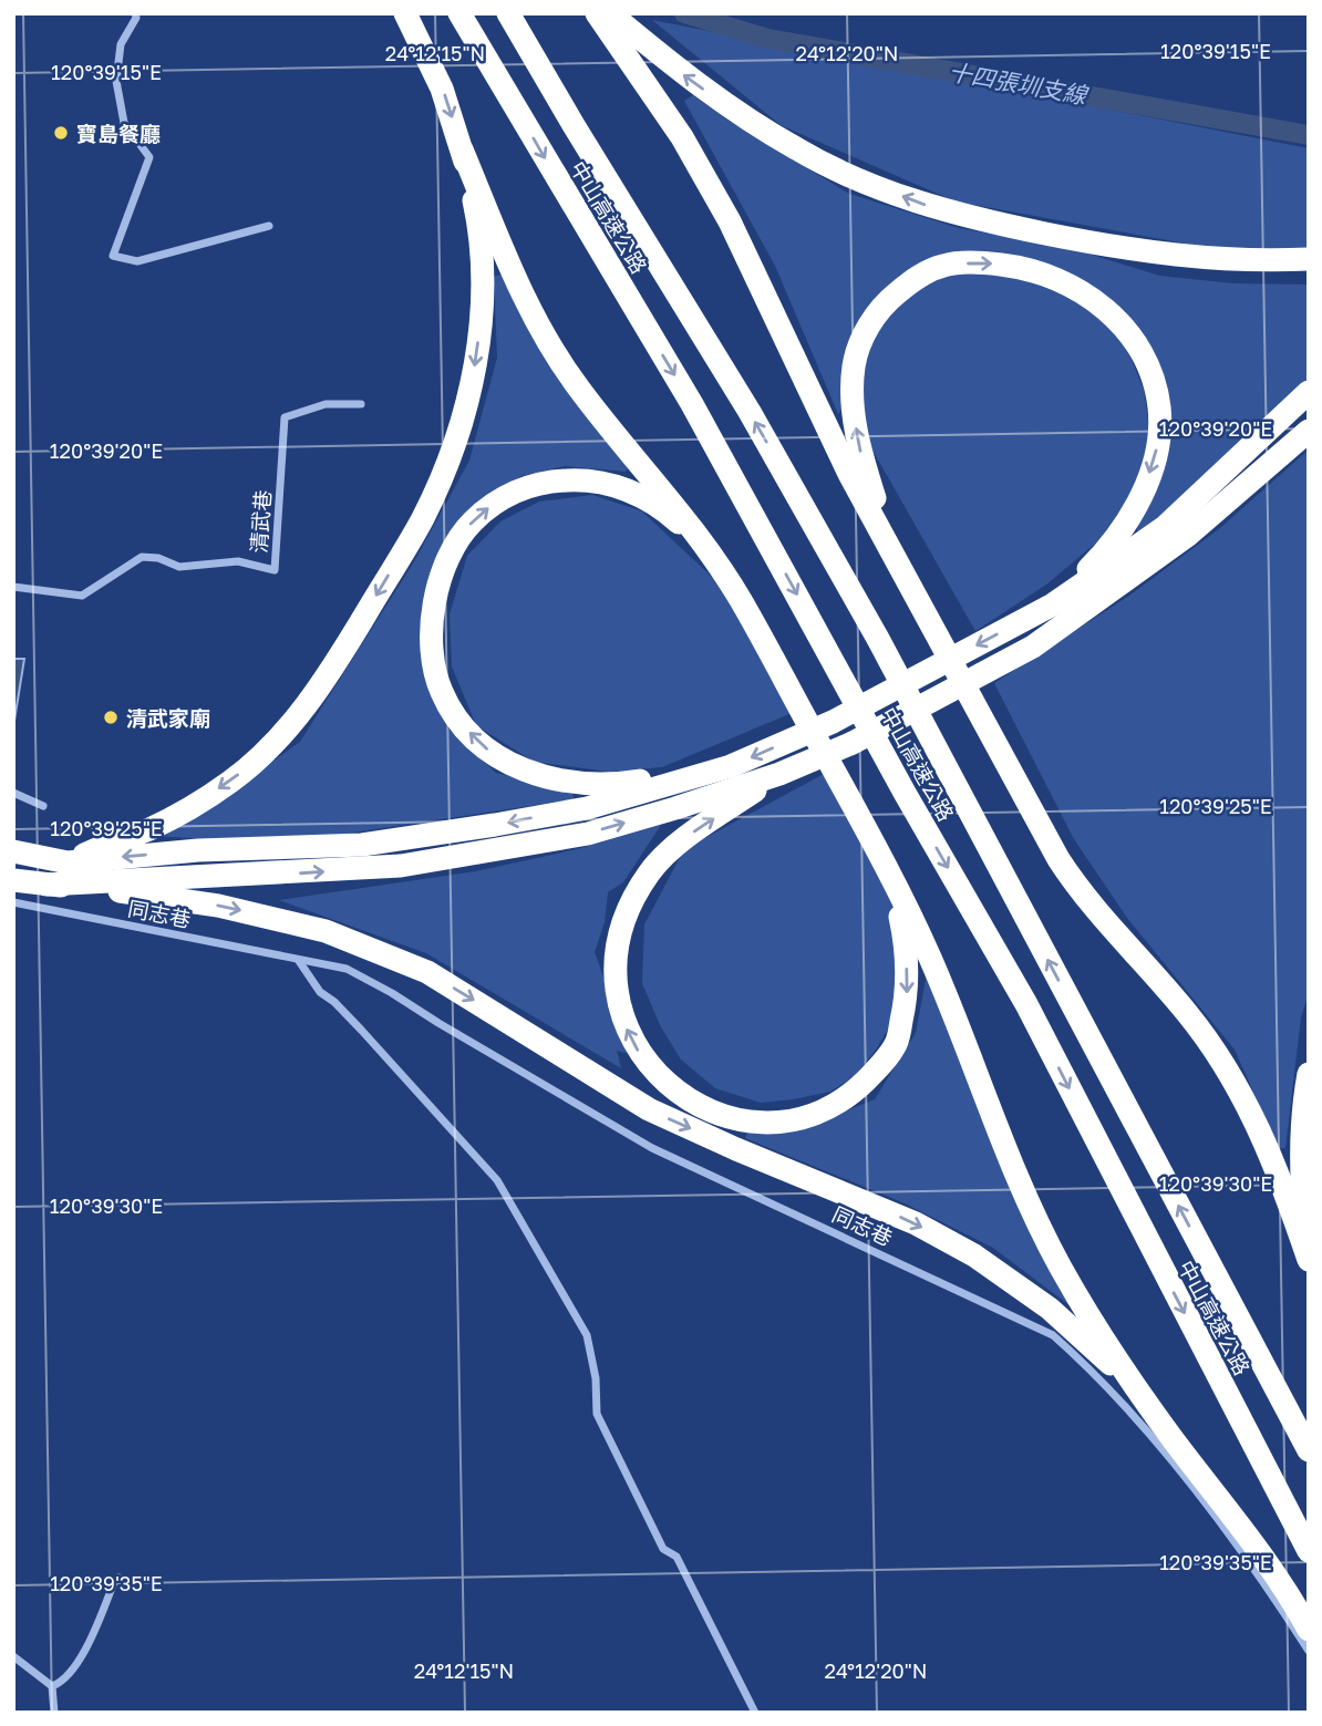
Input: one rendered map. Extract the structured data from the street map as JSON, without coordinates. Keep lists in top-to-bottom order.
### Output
{
  "streets": {
    "highway": ["中山高速公路"],
    "street": ["清武巷", "同志巷"]
  },
  "water": ["十四張圳支線"],
  "places": ["寶島餐廳", "清武家廟"],
  "coordinates": [
    "120°39'15\"E",
    "24°12'15\"N",
    "24°12'20\"N",
    "120°39'20\"E",
    "120°39'25\"E",
    "120°39'30\"E",
    "120°39'35\"E"
  ]
}
